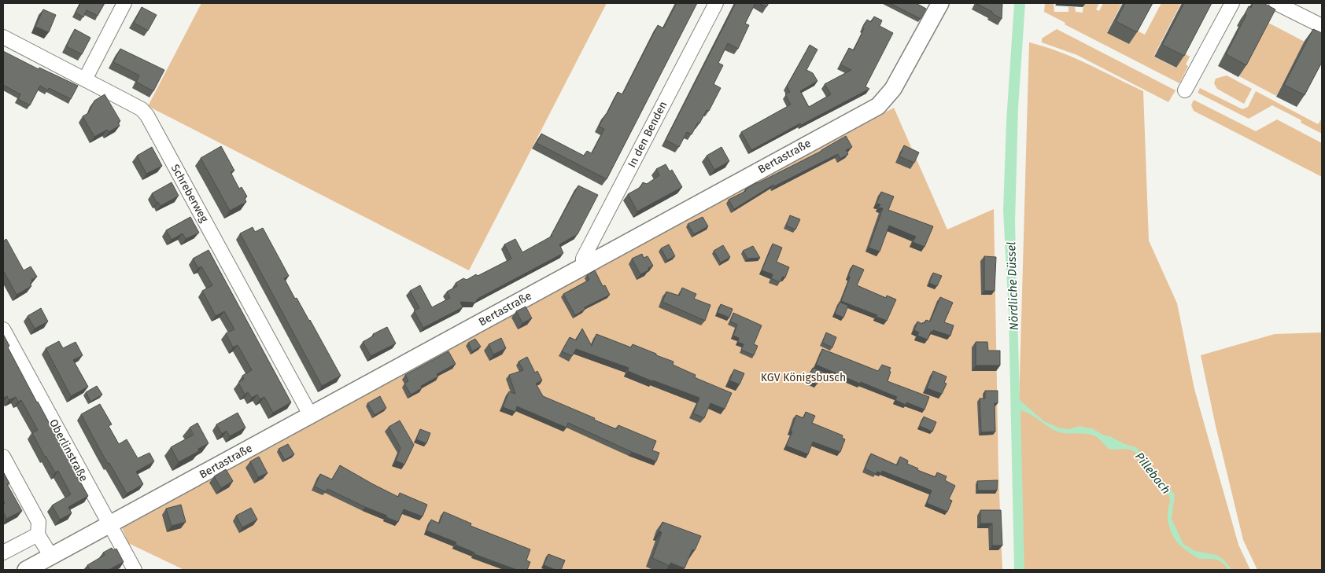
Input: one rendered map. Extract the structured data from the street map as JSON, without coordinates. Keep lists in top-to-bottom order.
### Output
{
  "streets": {
    "street": [
      "In den Benden",
      "Bertastraße",
      "Schreberweg",
      "Oberlinstraße"
    ]
  },
  "crossings": [
    ["In den Benden", "Bertastraße"],
    ["Bertastraße", "Schreberweg"],
    ["Bertastraße", "Oberlinstraße"]
  ],
  "water": ["Nördliche Düssel", "Pillebach"],
  "parks": ["KGV Königsbusch"]
}
